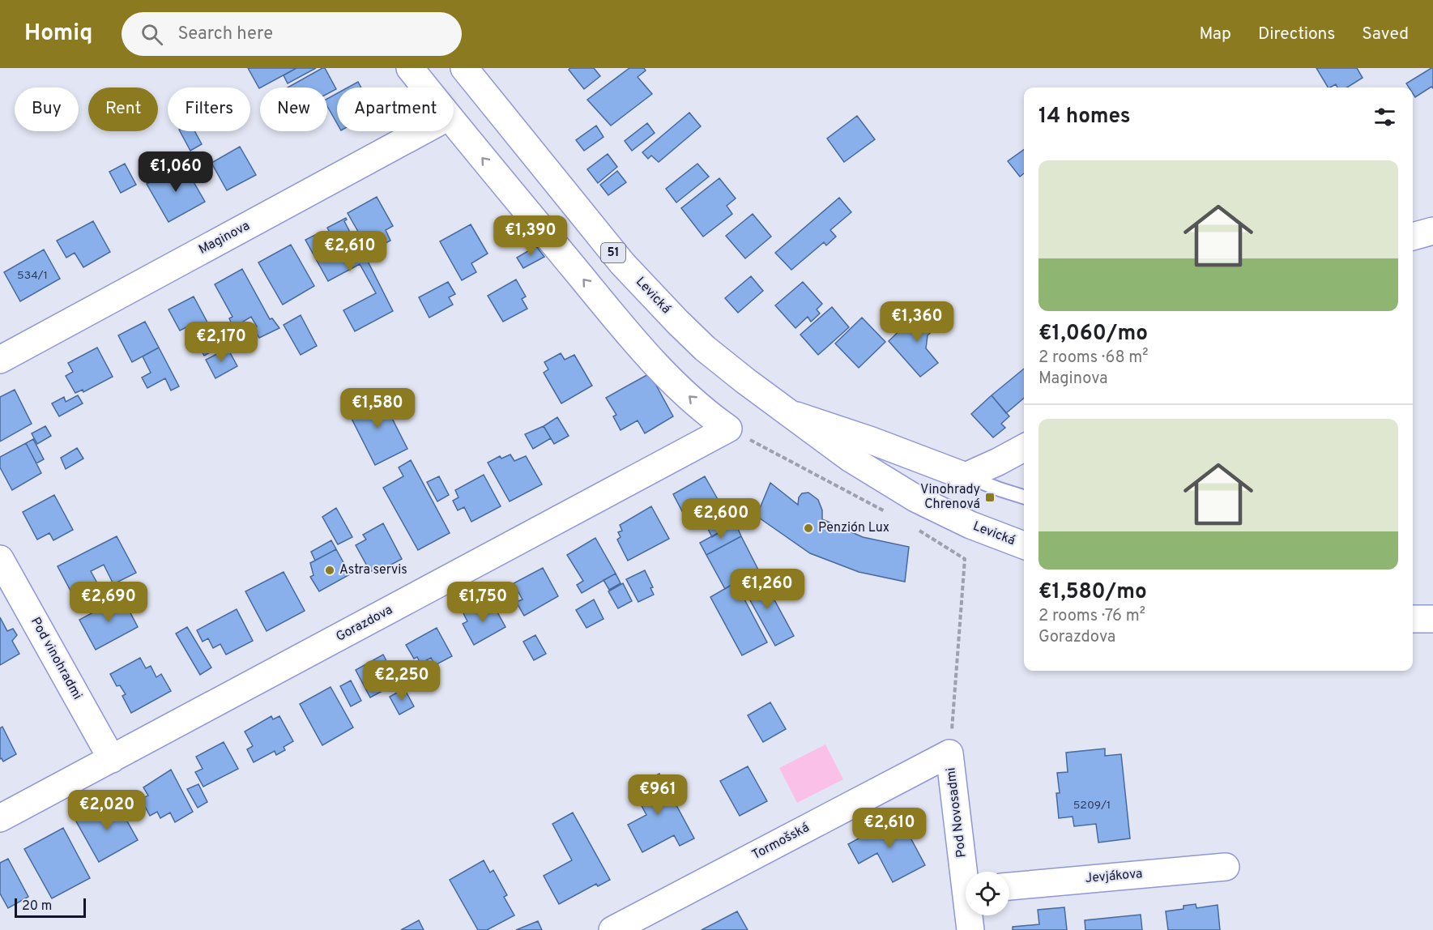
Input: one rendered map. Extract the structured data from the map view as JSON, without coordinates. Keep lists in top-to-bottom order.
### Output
{
  "streets": {
    "street": [
      "Maginova",
      "51",
      "Levická",
      "Gorazdova",
      "Pod vinohradmi",
      "Pod Novosadmi",
      "Tormošská",
      "Jevjákova"
    ]
  },
  "crossings": [
    ["Gorazdova", "Pod vinohradmi"],
    ["Pod Novosadmi", "Tormošská"]
  ],
  "places": {
    "transit": ["Vinohrady Chrenová"],
    "other": ["Penzión Lux", "Astra servis"]
  },
  "house_numbers": ["534/1", "5209/1"],
  "scale_bar": "20 m",
  "page": {
    "header": "Homiq",
    "search": "Search here",
    "nav": ["Map", "Directions", "Saved"],
    "chip": [
      "Buy",
      "Rent",
      "Filters",
      "New",
      "Apartment"
    ],
    "heading": "14 homes",
    "list": [
      {
        "name": "€1,060/mo",
        "note": "2 rooms · 68 m² · Maginova"
      },
      {
        "name": "€1,580/mo",
        "note": "2 rooms · 76 m² · Gorazdova"
      }
    ],
    "price": [
      "€1,060",
      "€1,390",
      "€2,610",
      "€1,360",
      "€2,170",
      "€1,580",
      "€2,600",
      "€1,260",
      "€2,690",
      "€1,750",
      "€2,250",
      "€961",
      "€2,020",
      "€2,610"
    ],
    "scale": "20 m"
  }
}
